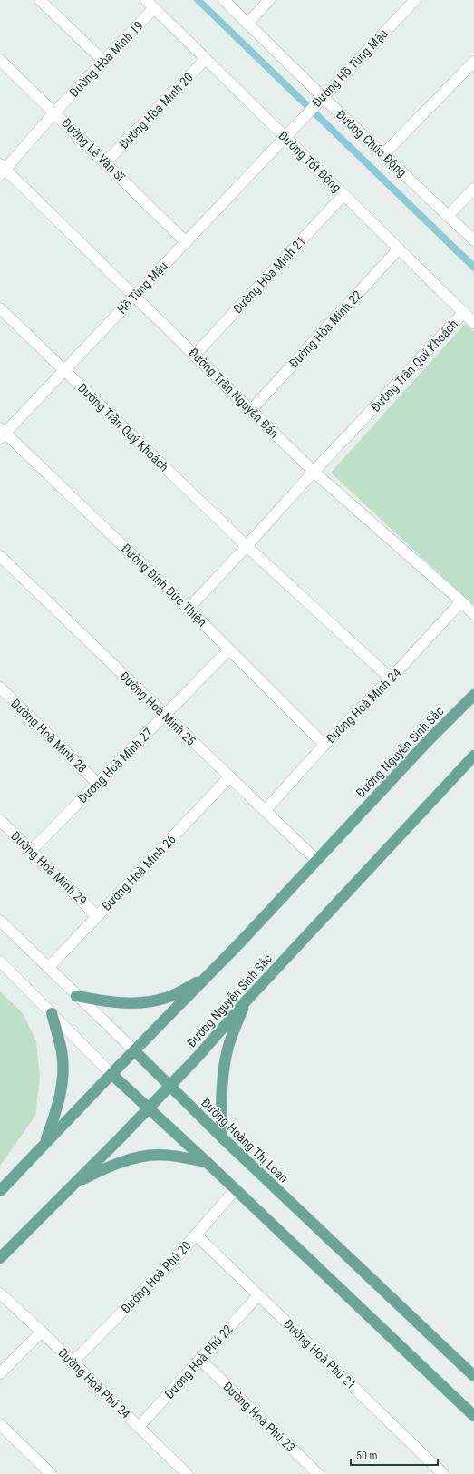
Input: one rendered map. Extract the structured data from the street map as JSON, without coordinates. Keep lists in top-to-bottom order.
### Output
{
  "streets": {
    "main road": ["Đường Nguyễn Sinh Sắc", "Đường Hoàng Thị Loan"],
    "street": [
      "Đường Hòa Minh 19",
      "Đường Hồ Tùng Mậu",
      "Đường Hòa Minh 20",
      "Đường Chúc Động",
      "Đường Lê Văn Sĩ",
      "Đường Tốt Động",
      "Đường Hòa Minh 21",
      "Hồ Tùng Mậu",
      "Đường Hòa Minh 22",
      "Đường Trần Quý Khoách",
      "Đường Trần Nguyên Đán",
      "Đường Đinh Đức Thiện",
      "Đường Hoà Minh 24",
      "Đường Hoà Minh 25",
      "Đường Hoà Minh 28",
      "Đường Hoà Minh 27",
      "Đường Hoà Minh 29",
      "Đường Hoà Minh 26",
      "Đường Hoà Phú 20",
      "Đường Hoà Phú 21",
      "Đường Hoà Phú 22",
      "Đường Hoà Phú 24",
      "Đường Hoà Phú 23"
    ]
  },
  "crossings": [
    ["Đường Hòa Minh 19", "Đường Lê Văn Sĩ"],
    ["Đường Hòa Minh 19", "Đường Tốt Động"],
    ["Đường Hòa Minh 19", "Đường Trần Nguyên Đán"],
    ["Đường Hồ Tùng Mậu", "Đường Chúc Động"],
    ["Đường Hồ Tùng Mậu", "Đường Tốt Động"],
    ["Đường Hồ Tùng Mậu", "Hồ Tùng Mậu"],
    ["Đường Hòa Minh 20", "Đường Lê Văn Sĩ"],
    ["Đường Hòa Minh 20", "Đường Tốt Động"],
    ["Đường Lê Văn Sĩ", "Hồ Tùng Mậu"],
    ["Đường Tốt Động", "Đường Hòa Minh 21"],
    ["Đường Tốt Động", "Hồ Tùng Mậu"],
    ["Đường Tốt Động", "Đường Hòa Minh 22"],
    ["Đường Tốt Động", "Đường Trần Quý Khoách"],
    ["Đường Hòa Minh 21", "Đường Trần Nguyên Đán"],
    ["Hồ Tùng Mậu", "Đường Trần Quý Khoách"],
    ["Hồ Tùng Mậu", "Đường Trần Nguyên Đán"],
    ["Hồ Tùng Mậu", "Đường Đinh Đức Thiện"],
    ["Đường Hòa Minh 22", "Đường Trần Nguyên Đán"],
    ["Đường Trần Quý Khoách", "Đường Trần Nguyên Đán"],
    ["Đường Trần Quý Khoách", "Đường Đinh Đức Thiện"],
    ["Đường Trần Quý Khoách", "Đường Hoà Minh 24"],
    ["Đường Trần Nguyên Đán", "Đường Hoà Minh 24"],
    ["Đường Đinh Đức Thiện", "Đường Hoà Minh 24"],
    ["Đường Đinh Đức Thiện", "Đường Hoà Minh 27"],
    ["Đường Hoà Minh 24", "Đường Hoà Minh 25"],
    ["Đường Hoà Minh 25", "Đường Nguyễn Sinh Sắc"],
    ["Đường Hoà Minh 25", "Đường Hoà Minh 27"],
    ["Đường Hoà Minh 25", "Đường Hoà Minh 26"],
    ["Đường Hoà Minh 28", "Đường Hoà Minh 27"],
    ["Đường Nguyễn Sinh Sắc", "Đường Hoàng Thị Loan"],
    ["Đường Hoà Minh 27", "Đường Hoà Minh 29"],
    ["Đường Hoà Minh 29", "Đường Hoà Minh 26"],
    ["Đường Hoà Minh 26", "Đường Hoàng Thị Loan"],
    ["Đường Hoà Phú 20", "Đường Hoà Phú 21"],
    ["Đường Hoà Phú 20", "Đường Hoà Phú 24"],
    ["Đường Hoà Phú 21", "Đường Hoà Phú 22"],
    ["Đường Hoà Phú 22", "Đường Hoà Phú 24"],
    ["Đường Hoà Phú 22", "Đường Hoà Phú 23"]
  ],
  "scale_bar": "50 m"
}
